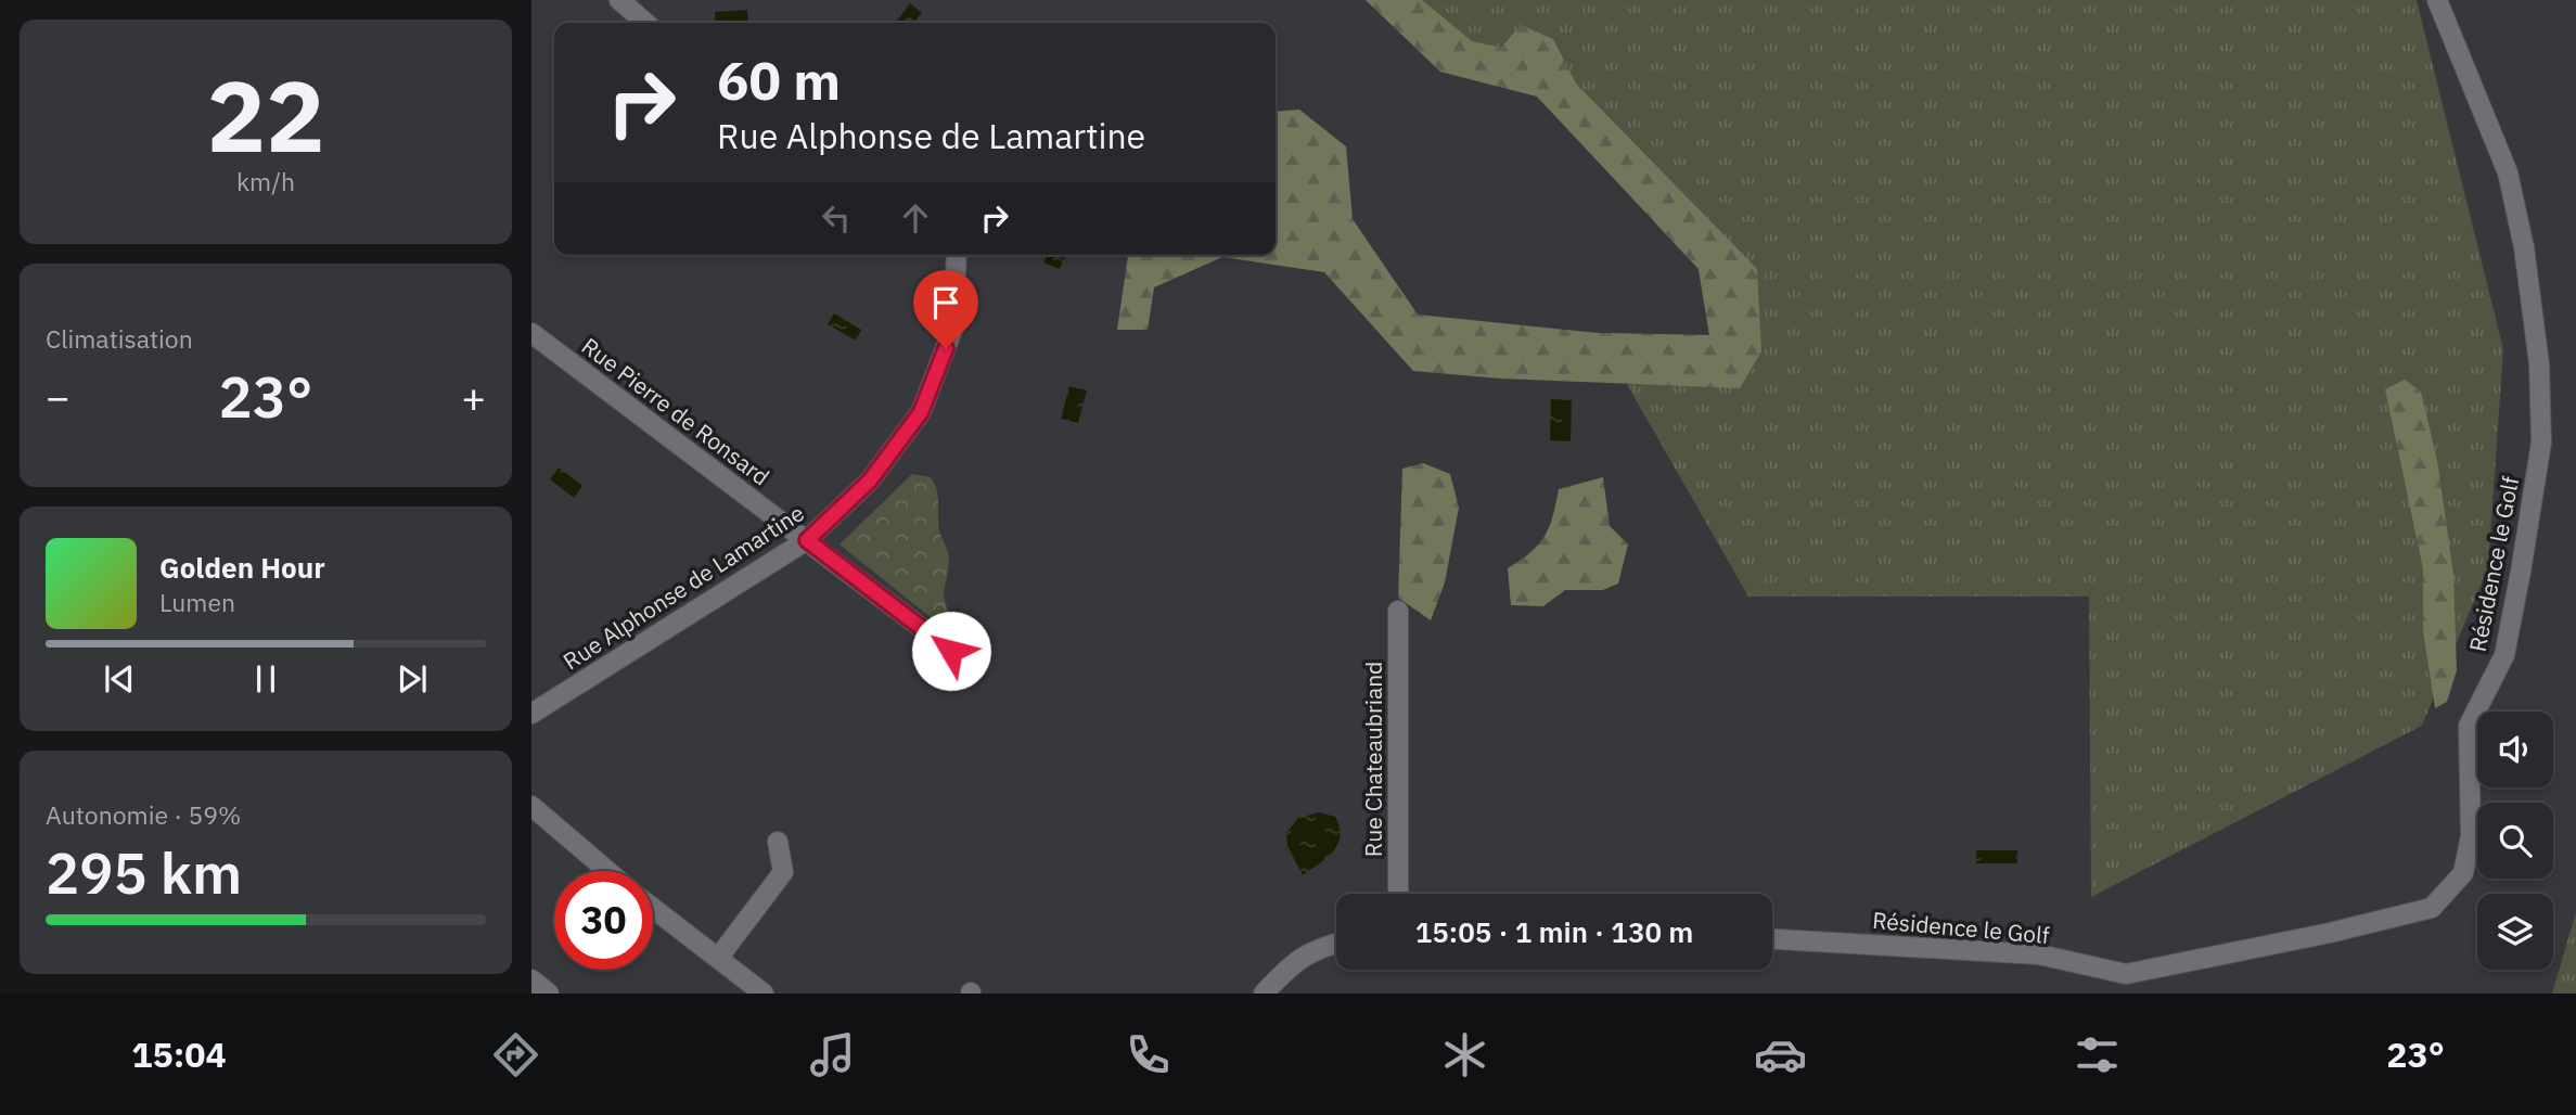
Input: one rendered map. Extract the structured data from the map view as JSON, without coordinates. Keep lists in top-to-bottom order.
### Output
{
  "streets": {
    "street": [
      "Rue Pierre de Ronsard",
      "Résidence le Golf",
      "Rue Alphonse de Lamartine",
      "Rue Chateaubriand"
    ]
  },
  "crossings": [
    ["Rue Pierre de Ronsard", "Rue Alphonse de Lamartine"]
  ],
  "page": {
    "tile": [
      ["22", "km/h"],
      "Climatisation",
      ["Autonomie · 59%", "295 km"]
    ],
    "turn": ["60 m", "Rue Alphonse de Lamartine"],
    "heat": ["−", "23°", "+"],
    "song": ["Golden Hour", "Lumen"],
    "limit": "30",
    "trip": "15:05 · 1 min · 130 m",
    "tabs": ["15:04", "23°"]
  }
}
